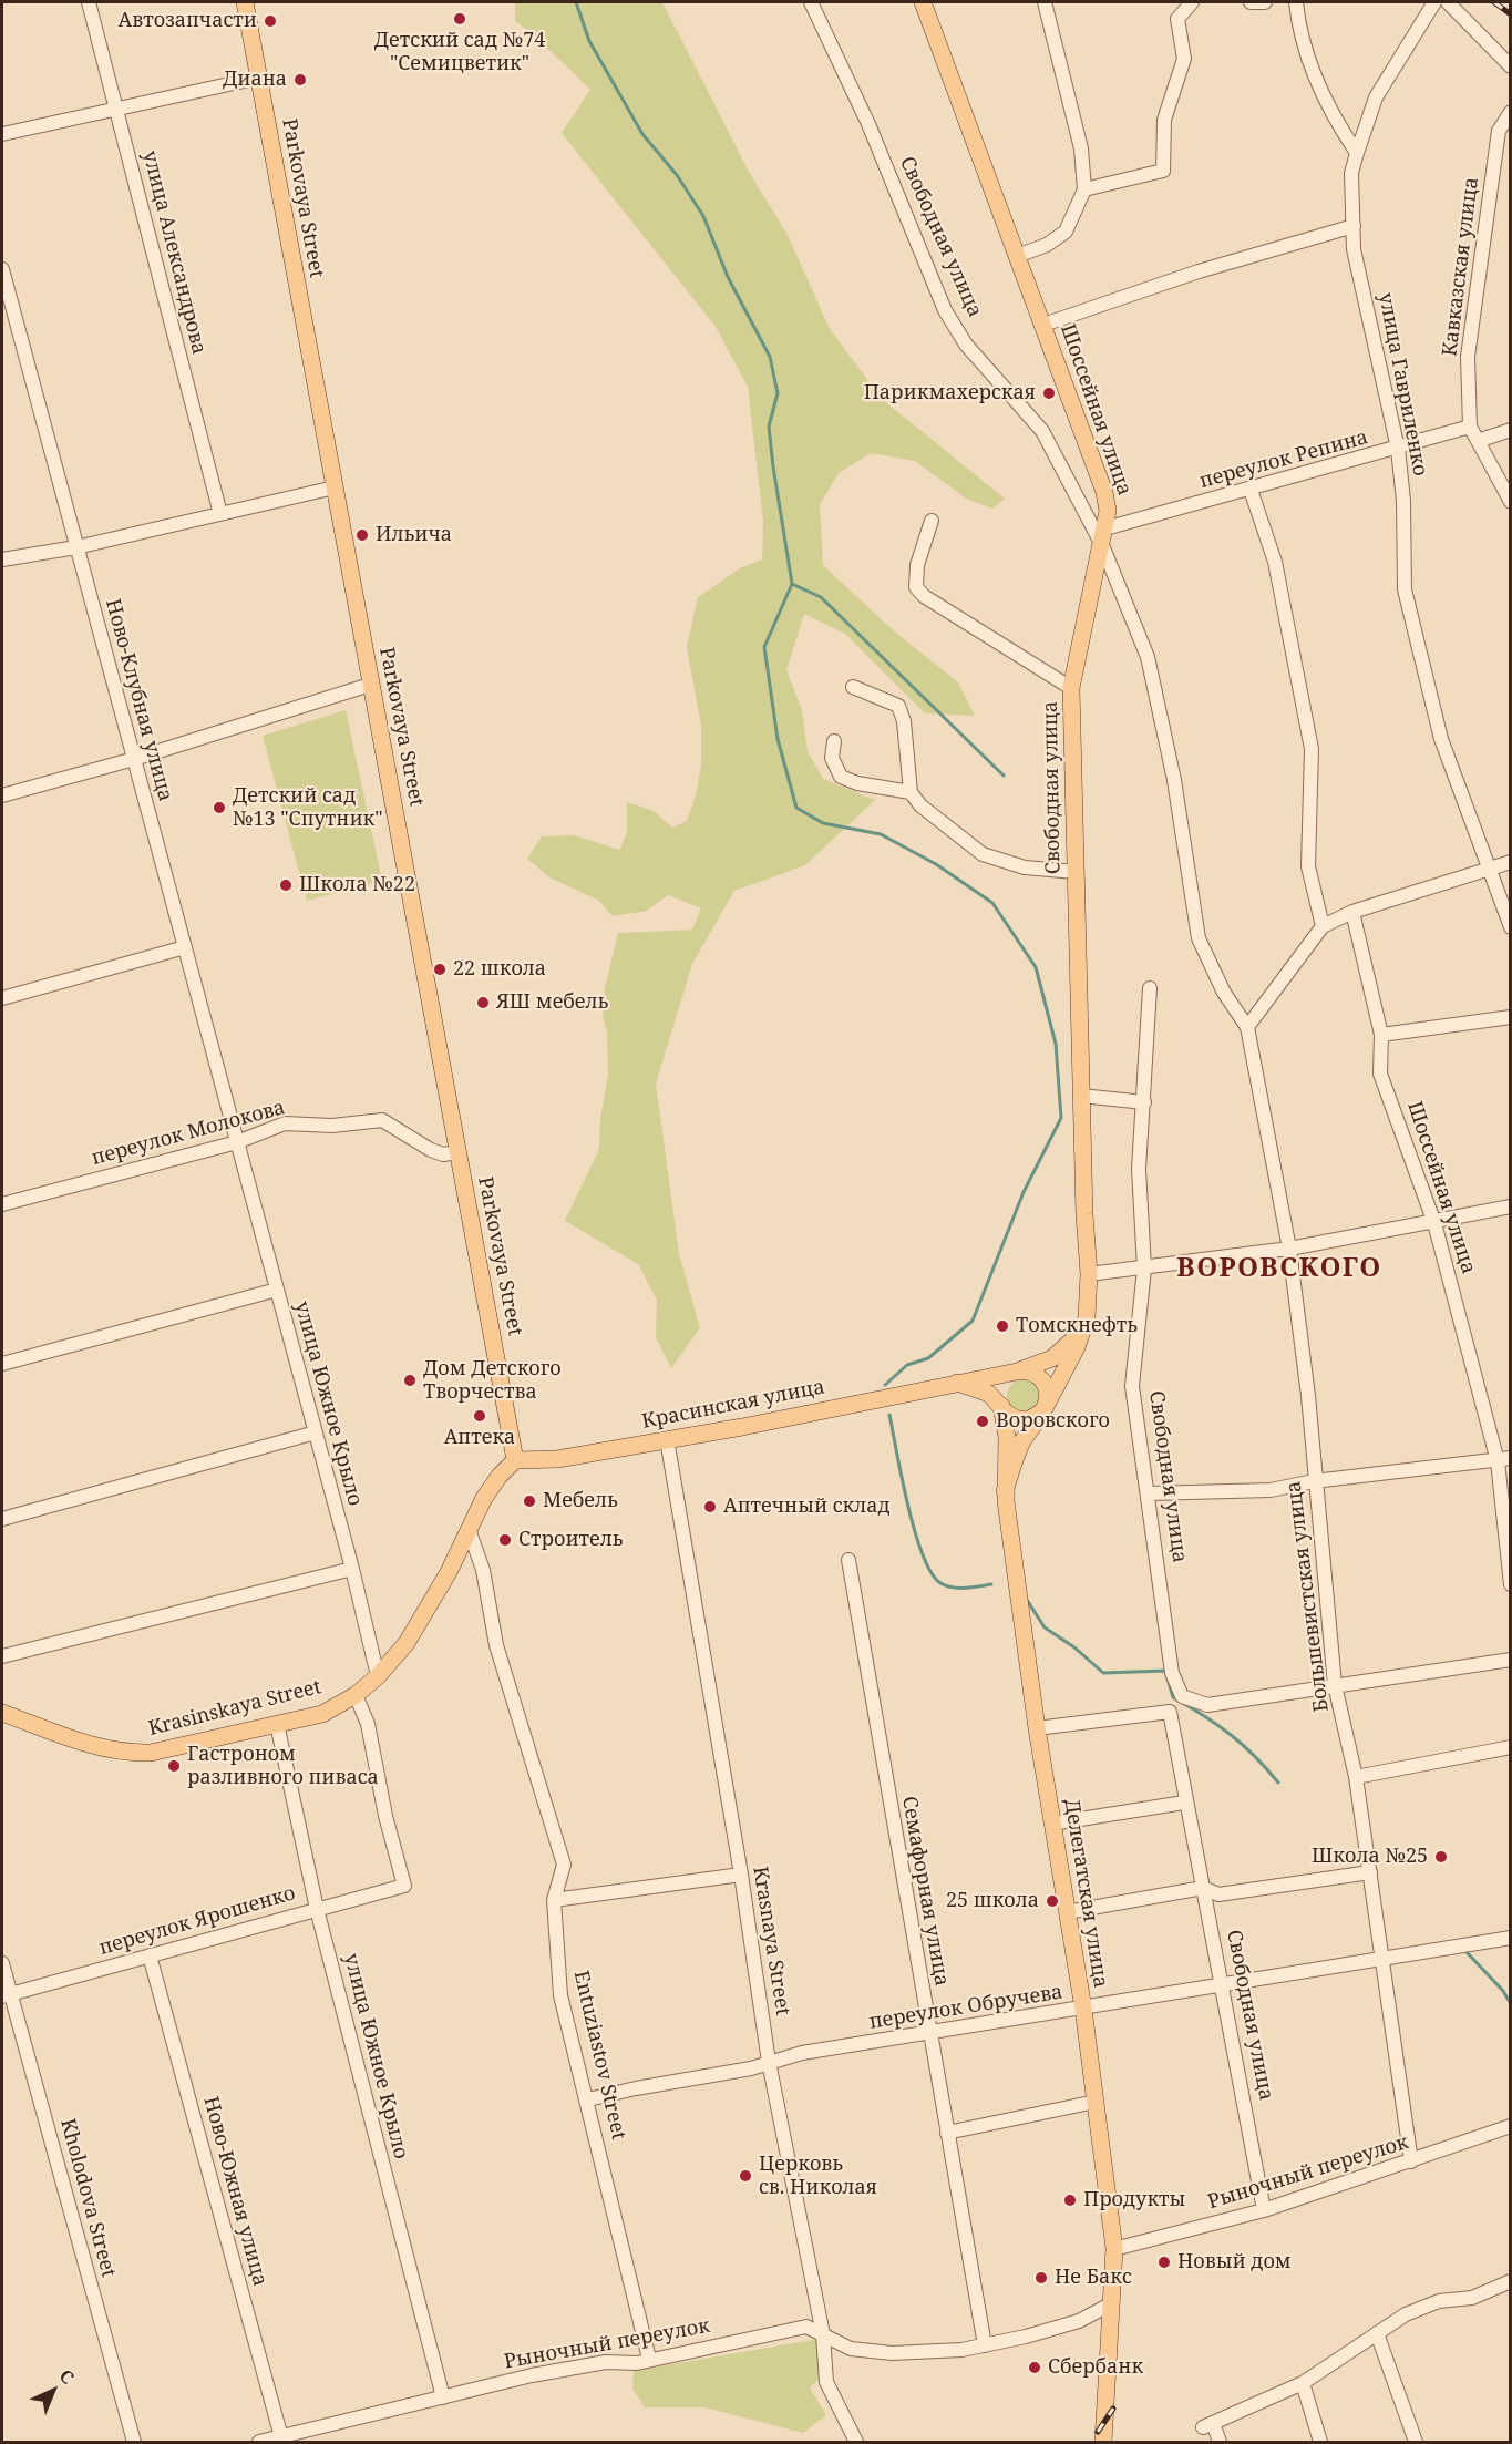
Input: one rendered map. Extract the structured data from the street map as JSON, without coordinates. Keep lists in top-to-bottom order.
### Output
{
  "streets": {
    "main road": [
      "Parkovaya Street",
      "Свободная улица",
      "Шоссейная улица",
      "Красинская улица",
      "Krasinskaya Street",
      "Делегатская улица"
    ],
    "street": [
      "улица Александрова",
      "Кавказская улица",
      "улица Гавриленко",
      "переулок Репина",
      "Ново-Клубная улица",
      "переулок Молокова",
      "улица Южное Крыло",
      "Большевистская улица",
      "Семафорная улица",
      "переулок Ярошенко",
      "Krasnaya Street",
      "переулок Обручева",
      "Entuziastov Street",
      "Рыночный переулок",
      "Ново-Южная улица",
      "Kholodova Street"
    ]
  },
  "crossings": [
    ["Parkovaya Street", "переулок Молокова"],
    ["Parkovaya Street", "Красинская улица"],
    ["Parkovaya Street", "Krasinskaya Street"],
    ["Свободная улица", "Шоссейная улица"],
    ["Свободная улица", "Красинская улица"],
    ["Свободная улица", "Большевистская улица"],
    ["Свободная улица", "Делегатская улица"],
    ["Свободная улица", "переулок Обручева"],
    ["Свободная улица", "Рыночный переулок"],
    ["Кавказская улица", "переулок Репина"],
    ["улица Гавриленко", "переулок Репина"],
    ["Шоссейная улица", "переулок Репина"],
    ["Ново-Клубная улица", "переулок Молокова"],
    ["Ново-Клубная улица", "улица Южное Крыло"],
    ["переулок Молокова", "улица Южное Крыло"],
    ["улица Южное Крыло", "Krasinskaya Street"],
    ["улица Южное Крыло", "переулок Ярошенко"],
    ["улица Южное Крыло", "Рыночный переулок"],
    ["Красинская улица", "Krasinskaya Street"],
    ["Красинская улица", "Делегатская улица"],
    ["Красинская улица", "Krasnaya Street"],
    ["Большевистская улица", "переулок Обручева"],
    ["Большевистская улица", "Рыночный переулок"],
    ["Krasinskaya Street", "переулок Ярошенко"],
    ["Krasinskaya Street", "Entuziastov Street"],
    ["Семафорная улица", "переулок Обручева"],
    ["Семафорная улица", "Рыночный переулок"],
    ["Делегатская улица", "переулок Обручева"],
    ["Делегатская улица", "Рыночный переулок"],
    ["переулок Ярошенко", "Ново-Южная улица"],
    ["переулок Ярошенко", "Kholodova Street"],
    ["Krasnaya Street", "переулок Обручева"],
    ["Krasnaya Street", "Рыночный переулок"],
    ["переулок Обручева", "Entuziastov Street"],
    ["Entuziastov Street", "Рыночный переулок"],
    ["Рыночный переулок", "Ново-Южная улица"]
  ],
  "districts": ["ВОРОВСКОГО"],
  "places": [
    "Детский сад №74 \"Семицветик\"",
    "Автозапчасти",
    "Диана",
    "Парикмахерская",
    "Ильича",
    "Детский сад №13 \"Спутник\"",
    "Школа №22",
    "22 школа",
    "ЯШ мебель",
    "Томскнефть",
    "Дом Детского Творчества",
    "Аптека",
    "Воровского",
    "Мебель",
    "Аптечный склад",
    "Строитель",
    "Гастроном разливного пиваса",
    "Школа №25",
    "25 школа",
    "Церковь св. Николая",
    "Продукты",
    "Новый дом",
    "Не Бакс",
    "Сбербанк"
  ],
  "north": "top right"
}
